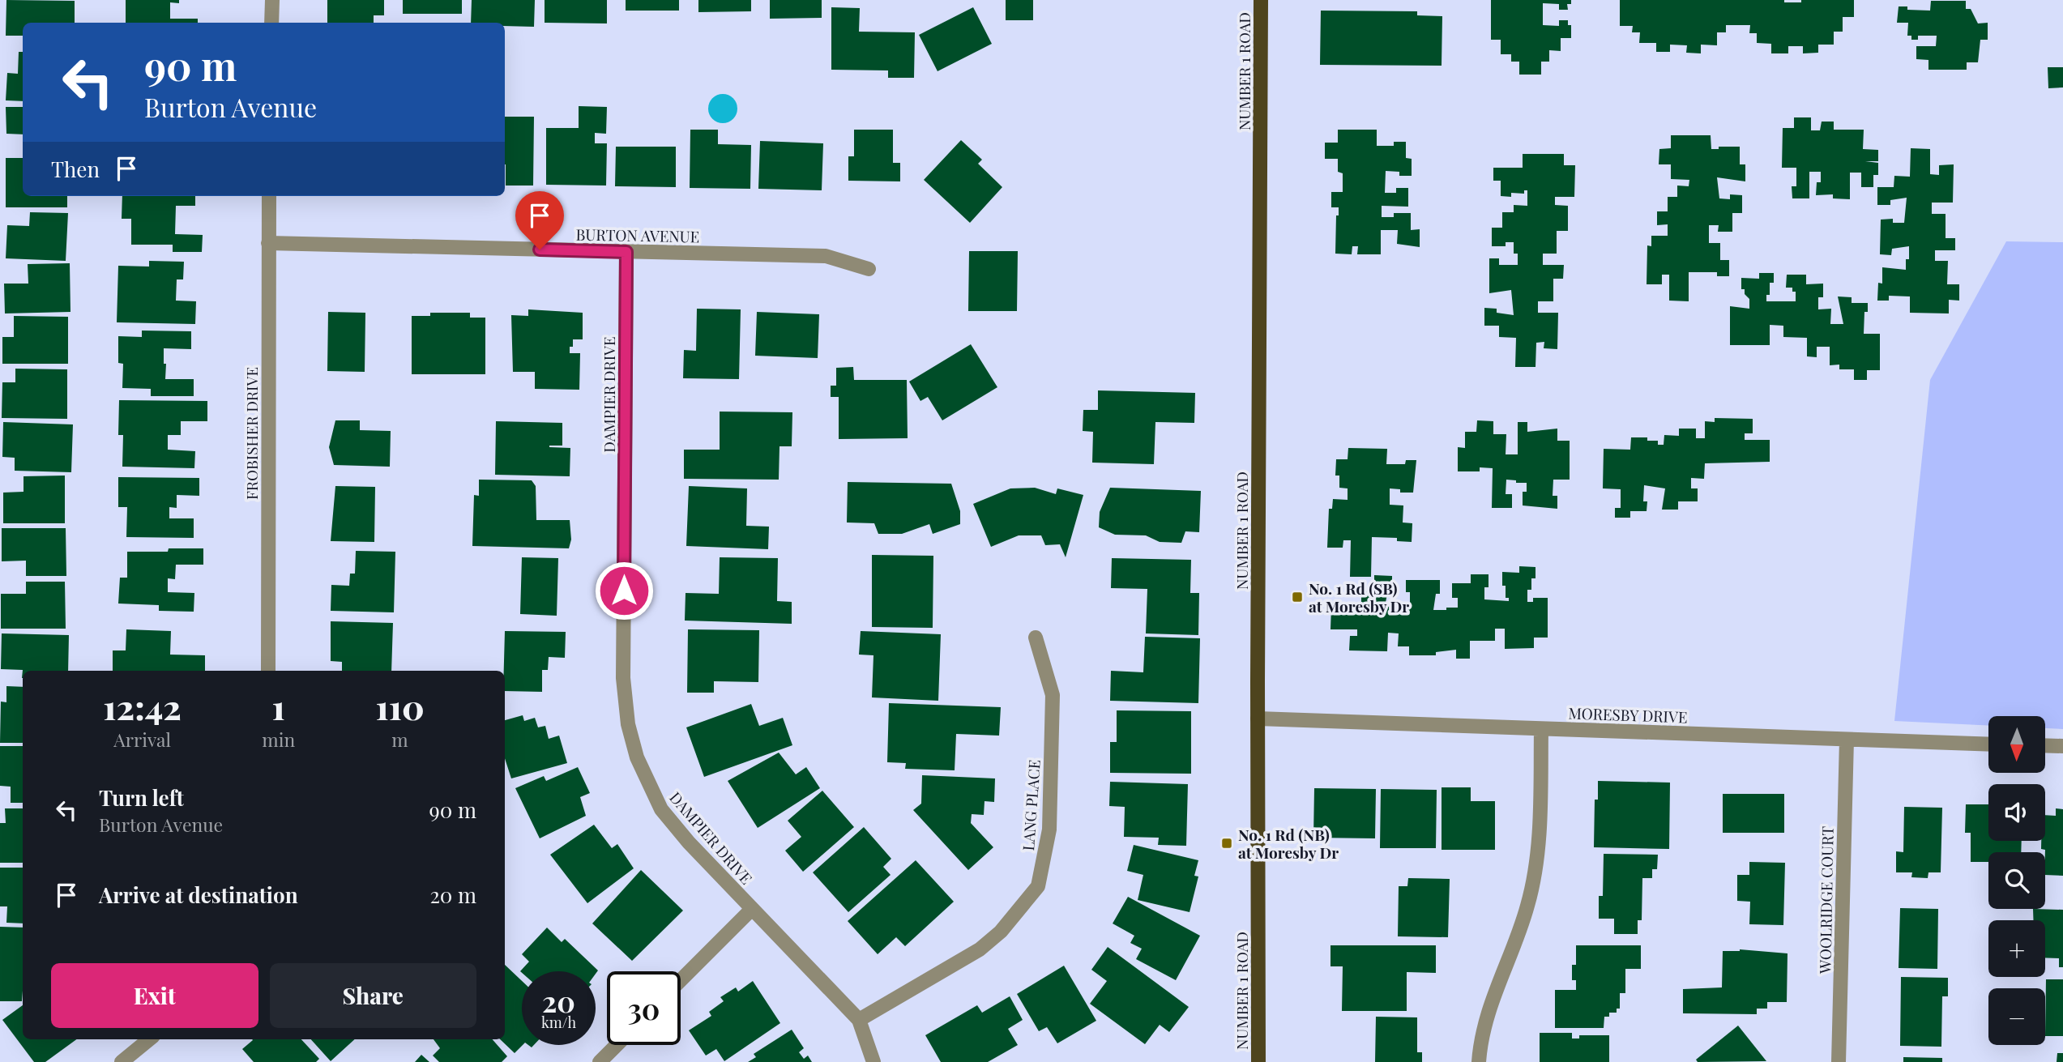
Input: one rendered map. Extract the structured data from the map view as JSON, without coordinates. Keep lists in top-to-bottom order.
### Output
{
  "streets": {
    "main road": ["NUMBER 1 ROAD"],
    "street": [
      "BURTON AVENUE",
      "DAMPIER DRIVE",
      "FROBISHER DRIVE",
      "MORESBY DRIVE",
      "LANG PLACE",
      "WOOLRIDGE COURT"
    ]
  },
  "crossings": [
    ["NUMBER 1 ROAD", "MORESBY DRIVE"],
    ["BURTON AVENUE", "DAMPIER DRIVE"],
    ["BURTON AVENUE", "FROBISHER DRIVE"],
    ["DAMPIER DRIVE", "LANG PLACE"],
    ["MORESBY DRIVE", "WOOLRIDGE COURT"]
  ],
  "places": {
    "transit": ["No. 1 Rd (SB) at Moresby Dr", "No. 1 Rd (NB) at Moresby Dr"]
  },
  "north": "bottom",
  "page": {
    "turn": ["90 m", "Burton Avenue"],
    "then": "Then",
    "eta": [
      "12:42",
      "Arrival",
      "1",
      "min",
      "110",
      "m"
    ],
    "map_buttons": ["+", "−"],
    "list": [
      {
        "name": "Turn left",
        "note": "Burton Avenue",
        "value": "90 m"
      },
      {
        "name": "Arrive at destination",
        "value": "20 m"
      }
    ],
    "buttons": ["Exit", "Share"],
    "speed": "20 km/h",
    "limit": "30"
  }
}
